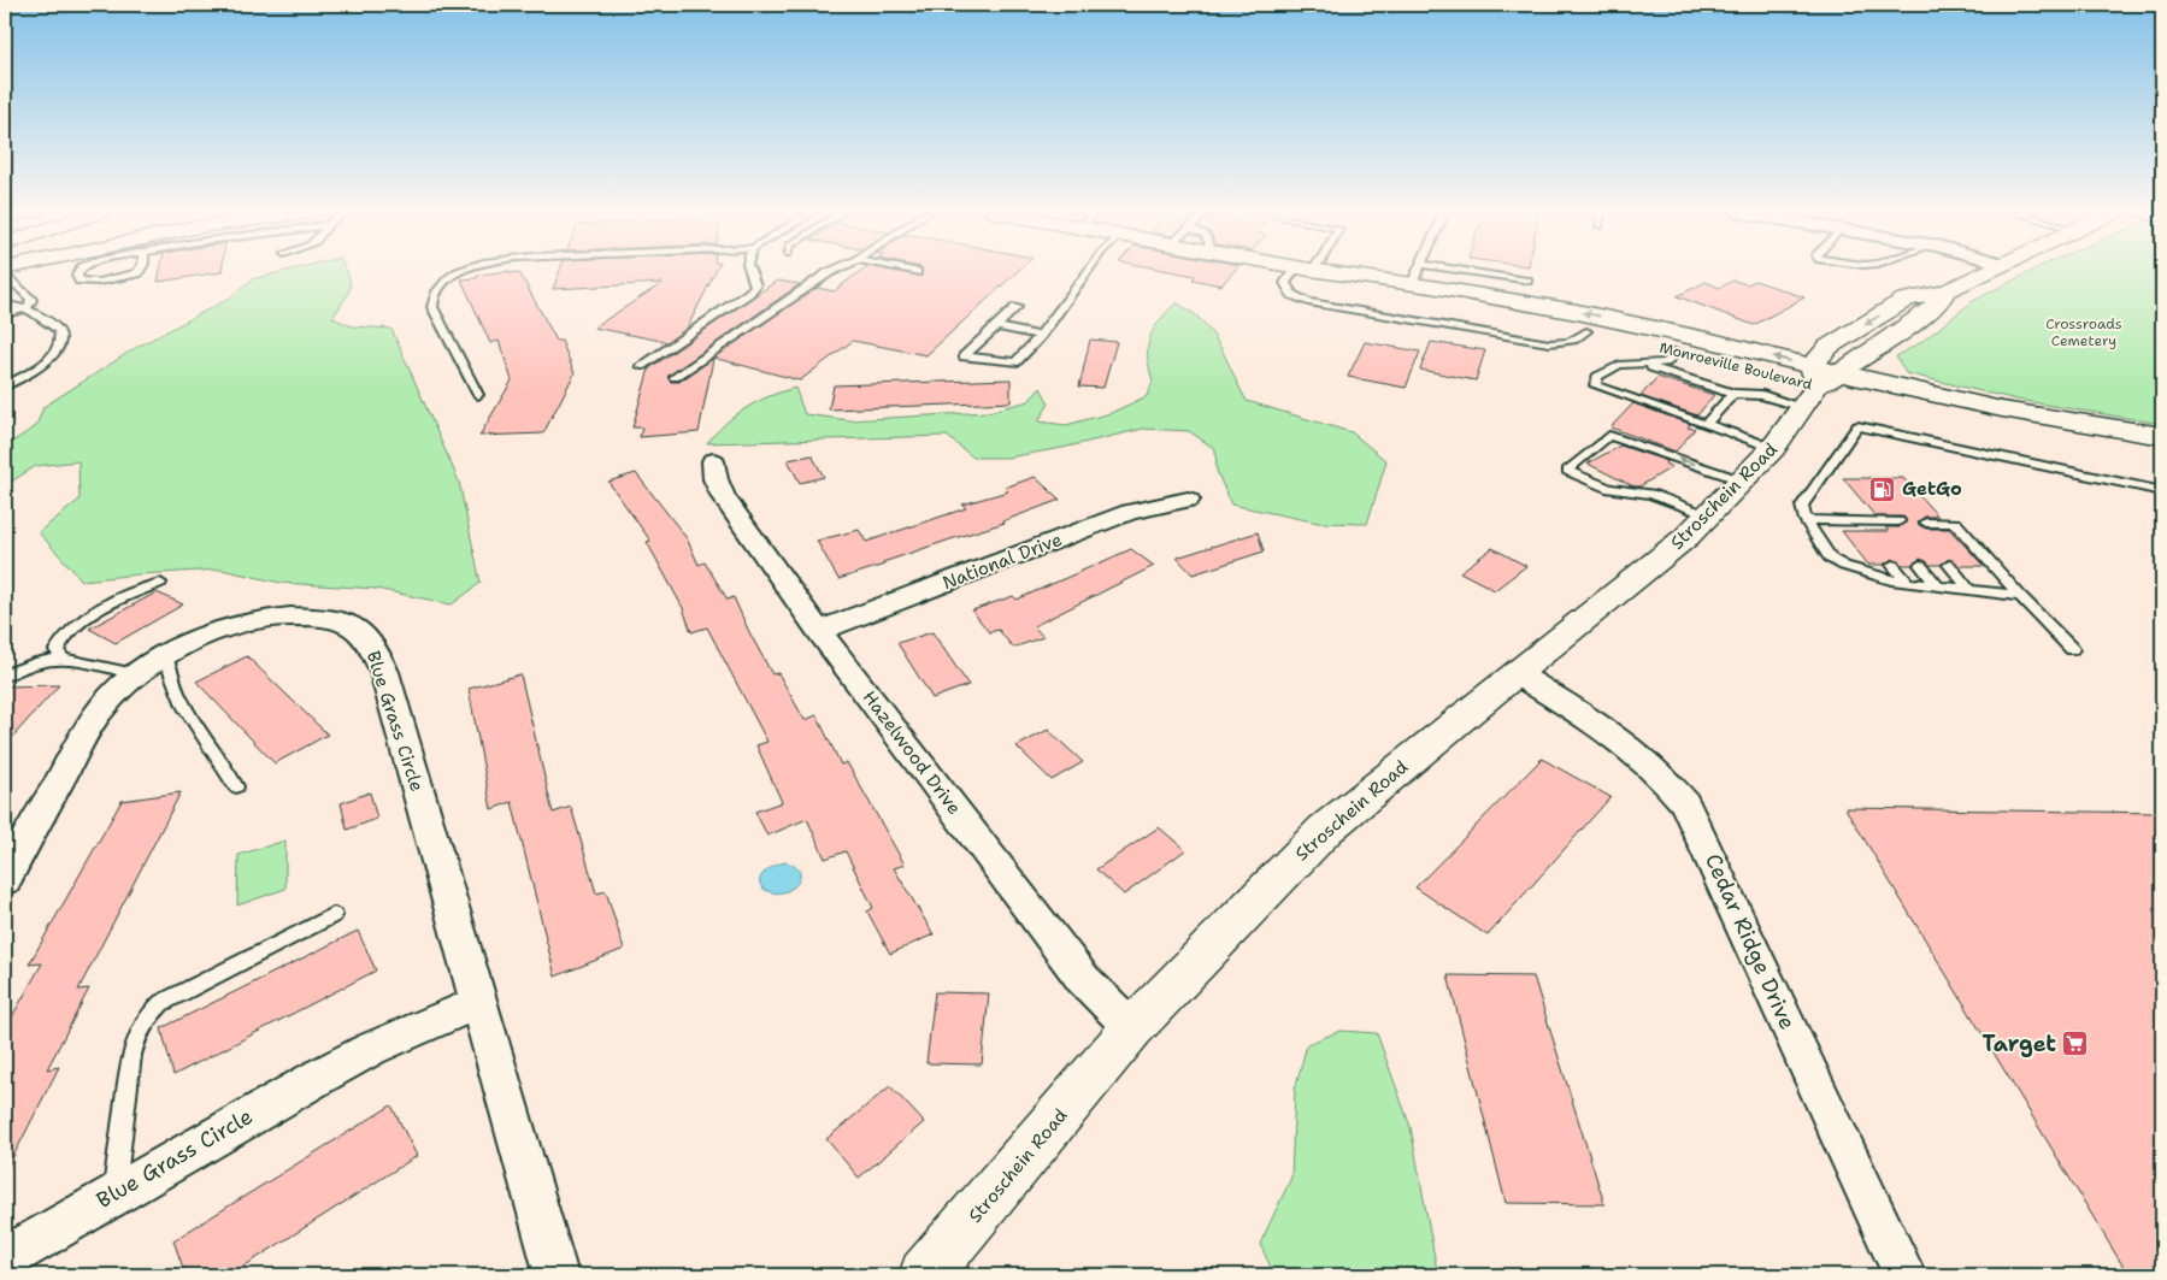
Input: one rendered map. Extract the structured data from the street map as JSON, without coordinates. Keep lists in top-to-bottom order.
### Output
{
  "streets": {
    "main road": ["Monroeville Boulevard", "Stroschein Road"],
    "street": [
      "National Drive",
      "Blue Grass Circle",
      "Hazelwood Drive",
      "Cedar Ridge Drive"
    ]
  },
  "crossings": [
    ["Monroeville Boulevard", "Stroschein Road"],
    ["Stroschein Road", "Hazelwood Drive"],
    ["Stroschein Road", "Cedar Ridge Drive"],
    ["National Drive", "Hazelwood Drive"]
  ],
  "parks": ["Crossroads Cemetery"],
  "places": {
    "fuel station": ["GetGo"],
    "supermarket": ["Target"]
  }
}
